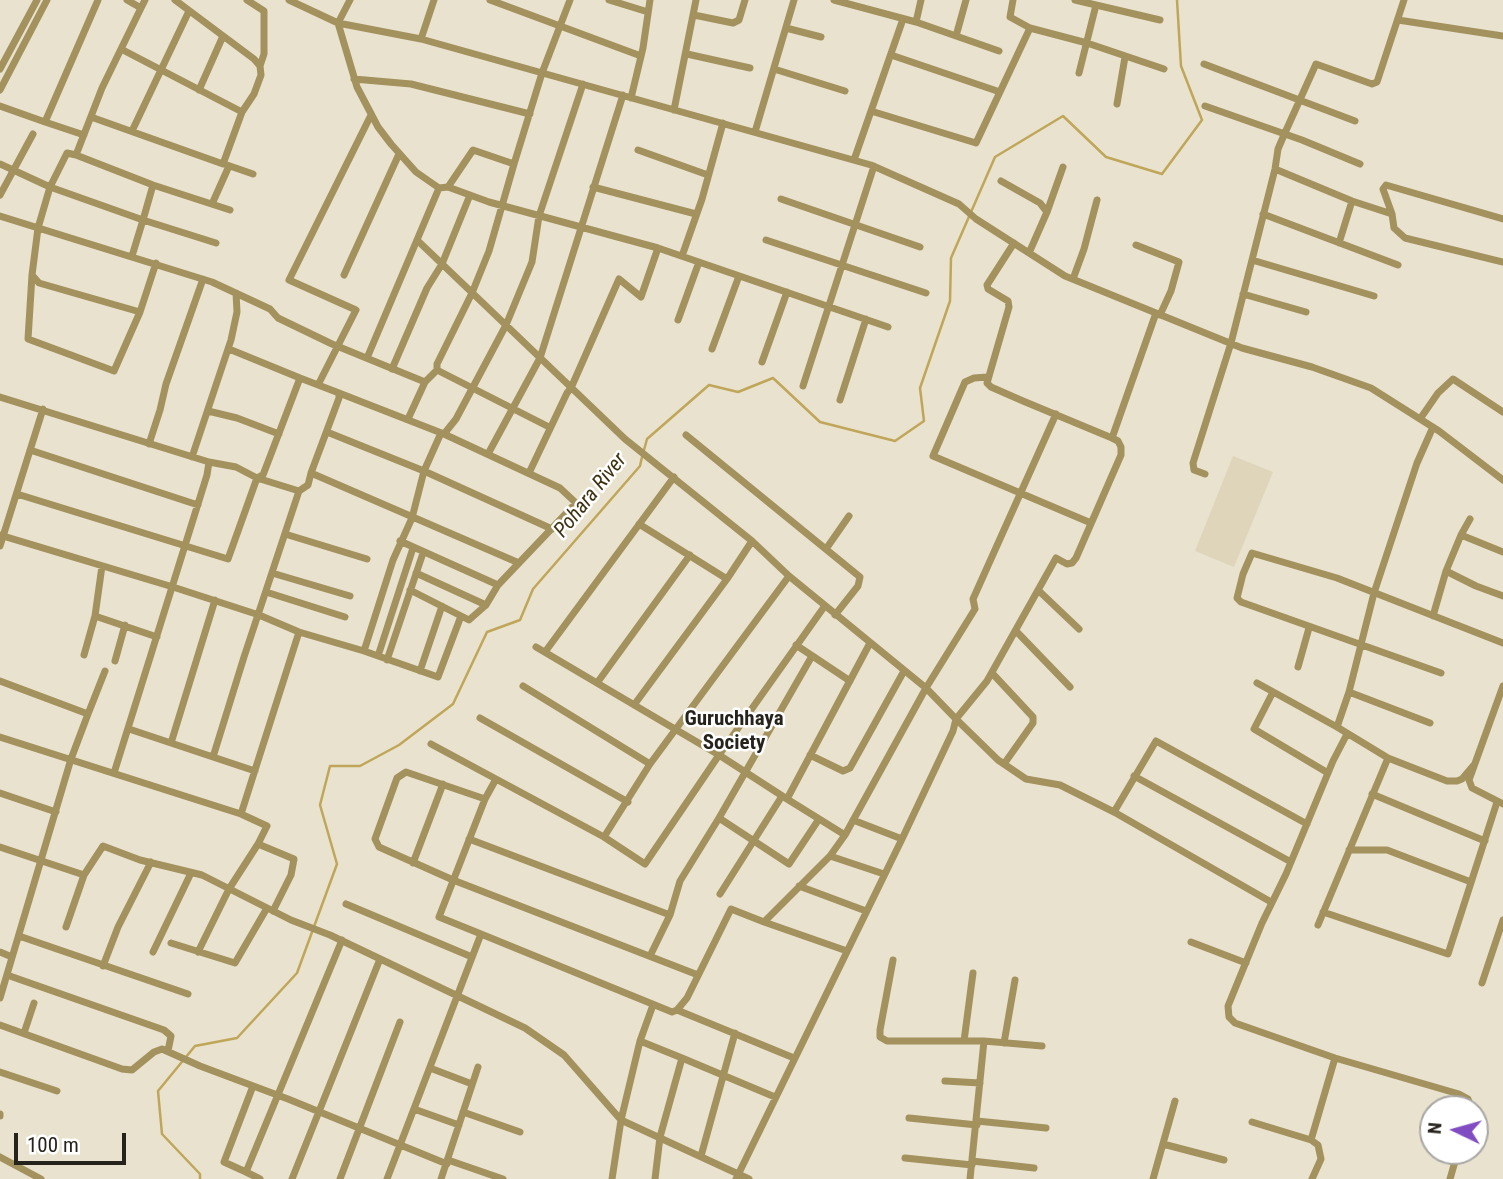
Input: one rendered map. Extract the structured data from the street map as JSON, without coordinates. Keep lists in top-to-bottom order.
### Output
{
  "districts": ["Guruchhaya Society"],
  "water": ["Pohara River"],
  "scale_bar": "100 m",
  "north": "left"
}
